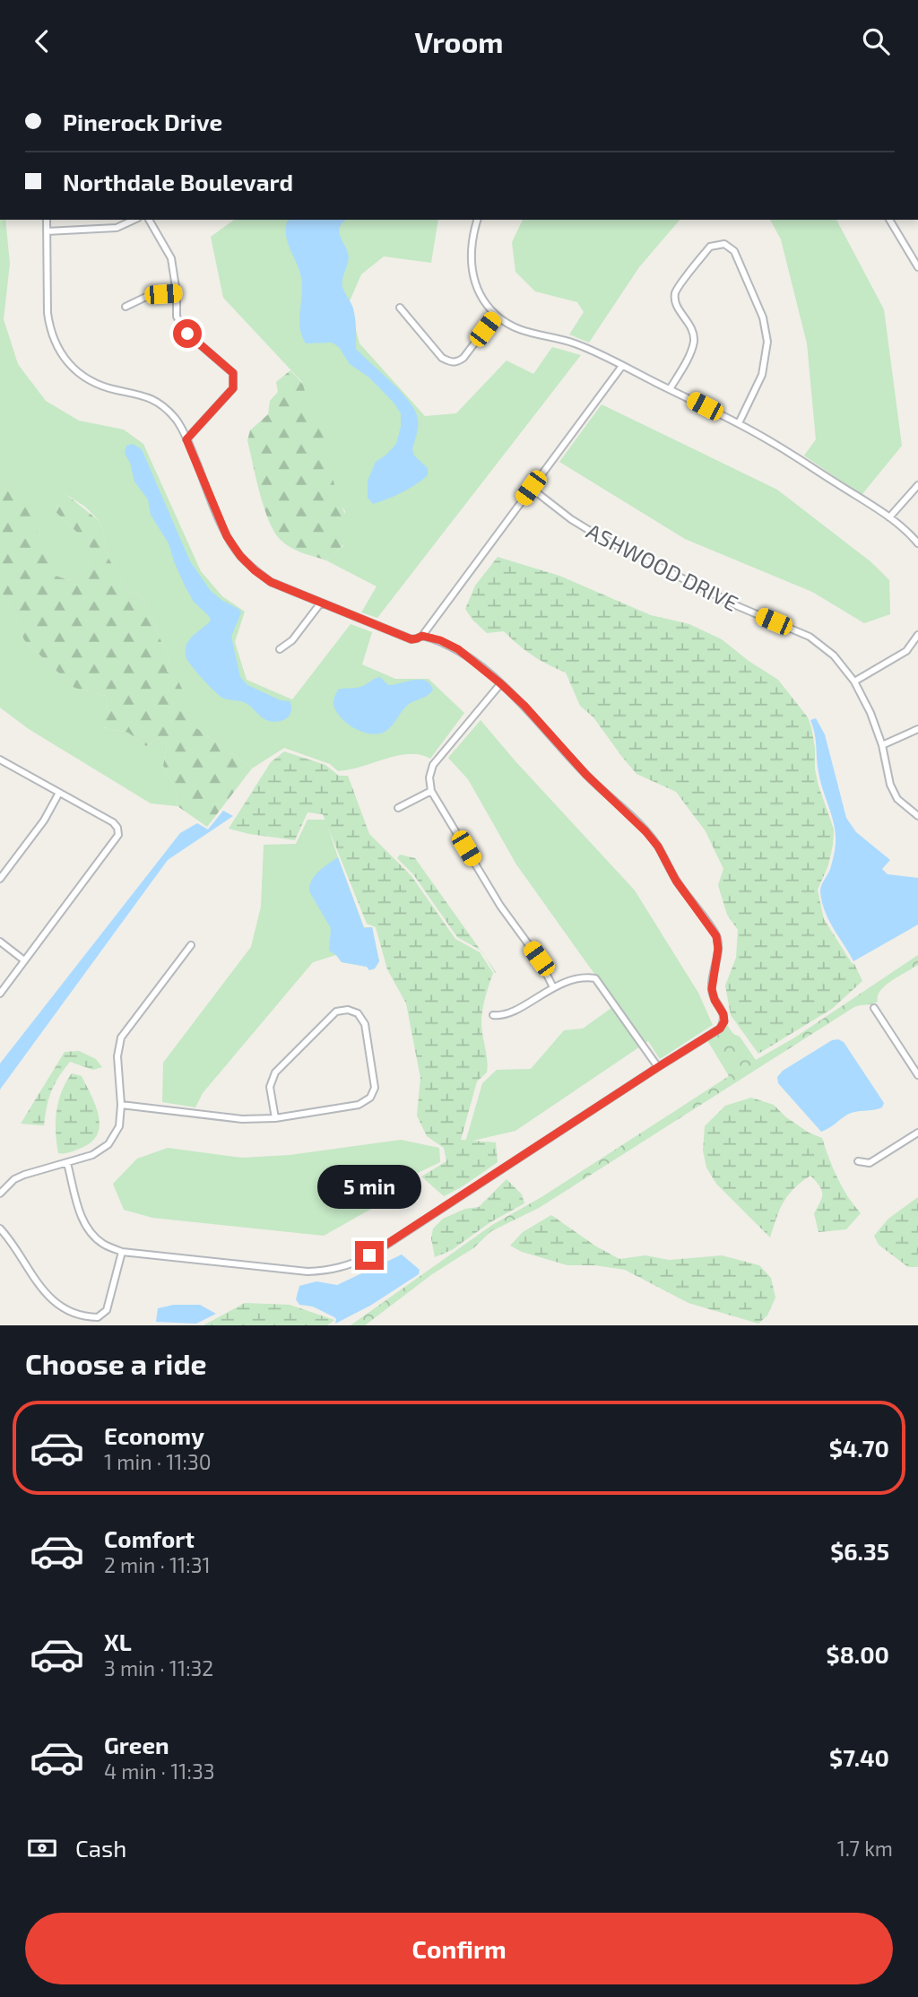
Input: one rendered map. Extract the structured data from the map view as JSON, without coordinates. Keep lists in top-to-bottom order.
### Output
{
  "streets": {
    "street": ["ASHWOOD DRIVE"]
  },
  "page": {
    "header": "Vroom",
    "banner": ["Pinerock Drive", "Northdale Boulevard"],
    "bubble": "5 min",
    "heading": "Choose a ride",
    "list": [
      {
        "name": "Economy",
        "note": "1 min · 11:30",
        "value": "$4.70"
      },
      {
        "name": "Comfort",
        "note": "2 min · 11:31",
        "value": "$6.35"
      },
      {
        "name": "XL",
        "note": "3 min · 11:32",
        "value": "$8.00"
      },
      {
        "name": "Green",
        "note": "4 min · 11:33",
        "value": "$7.40"
      }
    ],
    "pay": ["Cash", "1.7 km"],
    "buttons": "Confirm"
  }
}
